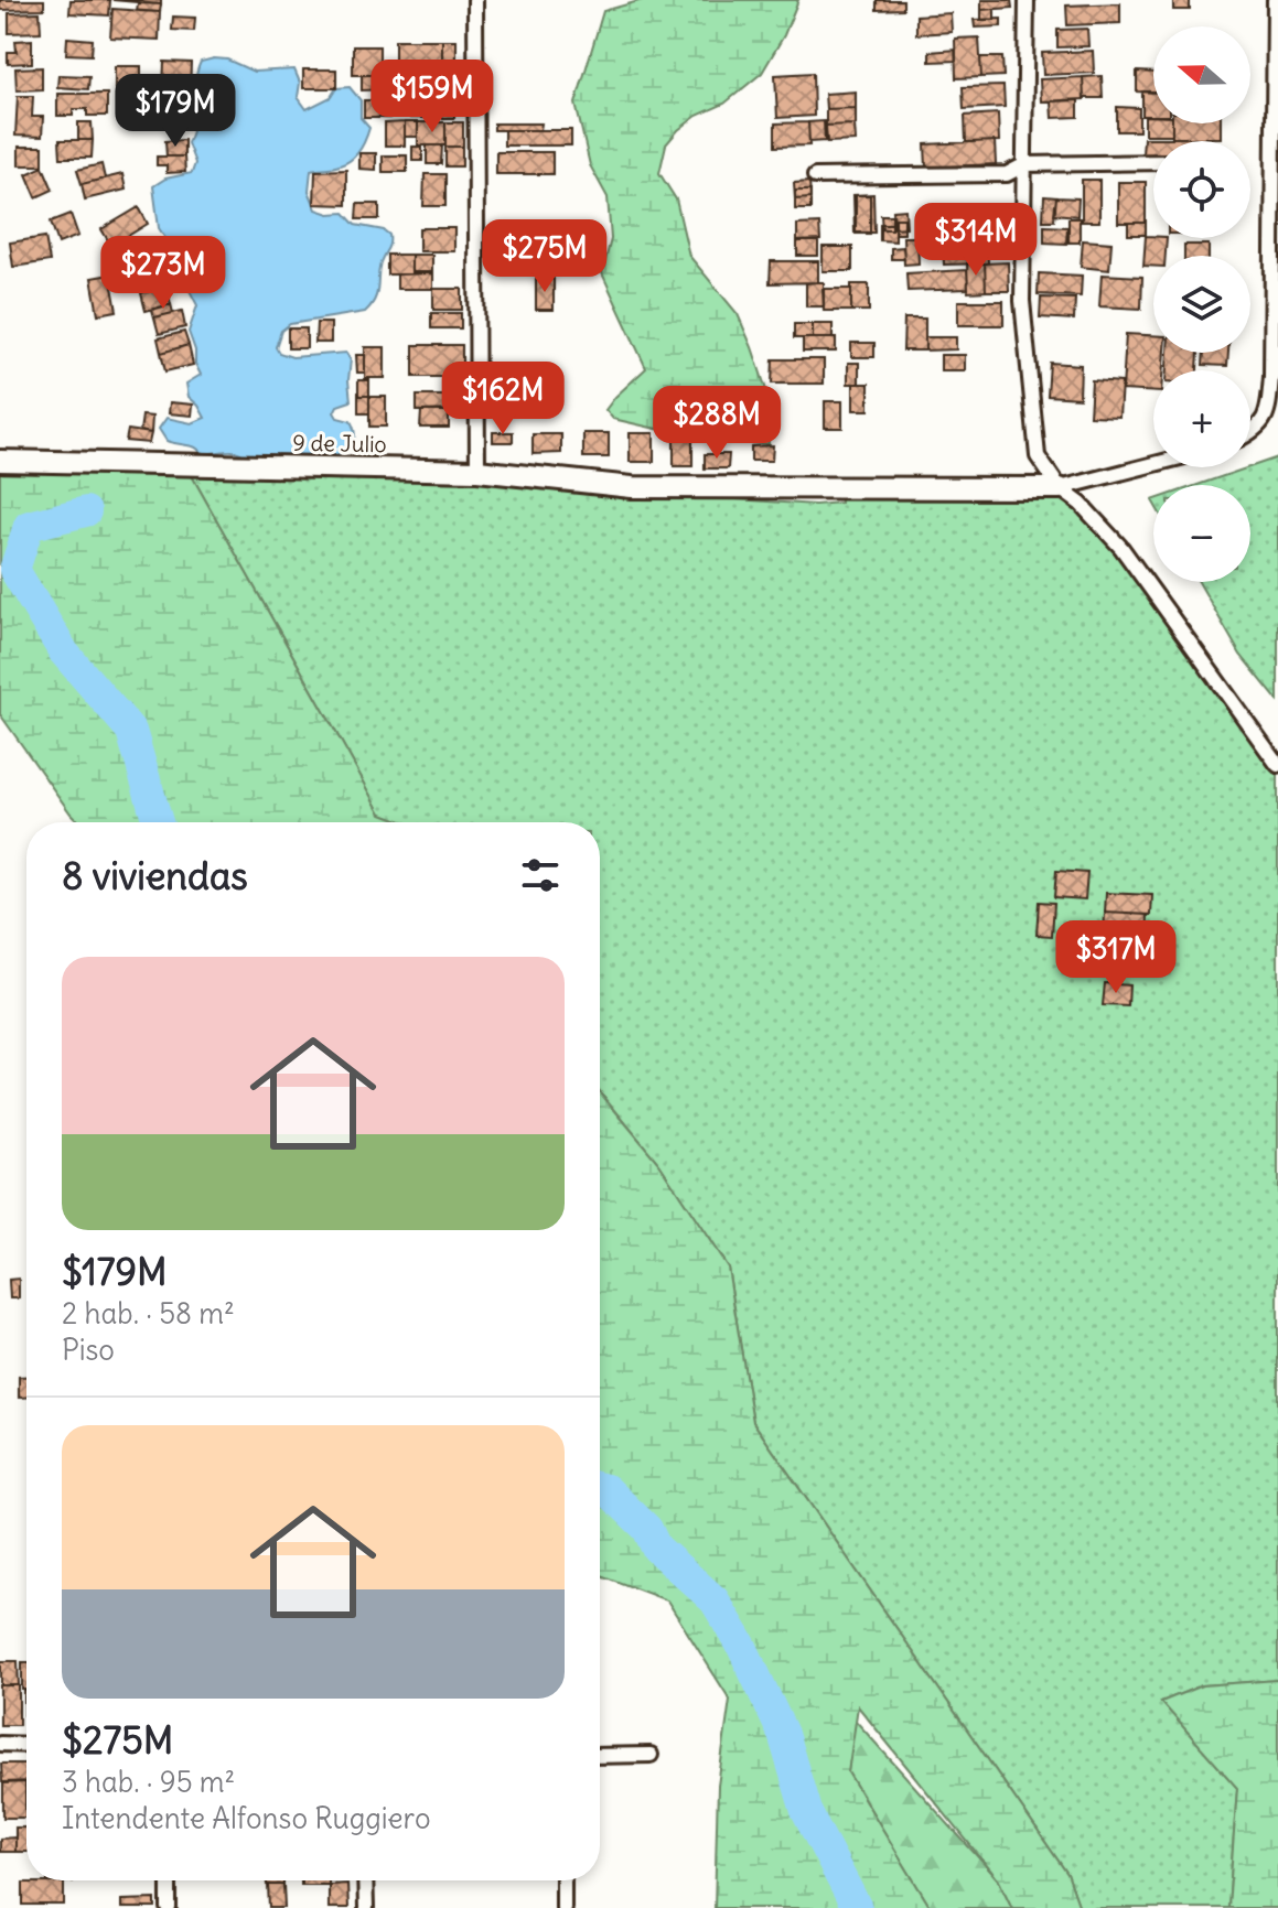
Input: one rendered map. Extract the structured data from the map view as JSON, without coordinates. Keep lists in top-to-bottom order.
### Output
{
  "streets": {
    "main road": ["9 de Julio"]
  },
  "north": "left",
  "page": {
    "map_buttons": ["+", "−"],
    "price": [
      "$159M",
      "$179M",
      "$314M",
      "$275M",
      "$273M",
      "$162M",
      "$288M",
      "$317M"
    ],
    "heading": "8 viviendas",
    "list": [
      {
        "name": "$179M",
        "note": "2 hab. · 58 m² · Piso"
      },
      {
        "name": "$275M",
        "note": "3 hab. · 95 m² · Intendente Alfonso Ruggiero"
      }
    ]
  }
}
